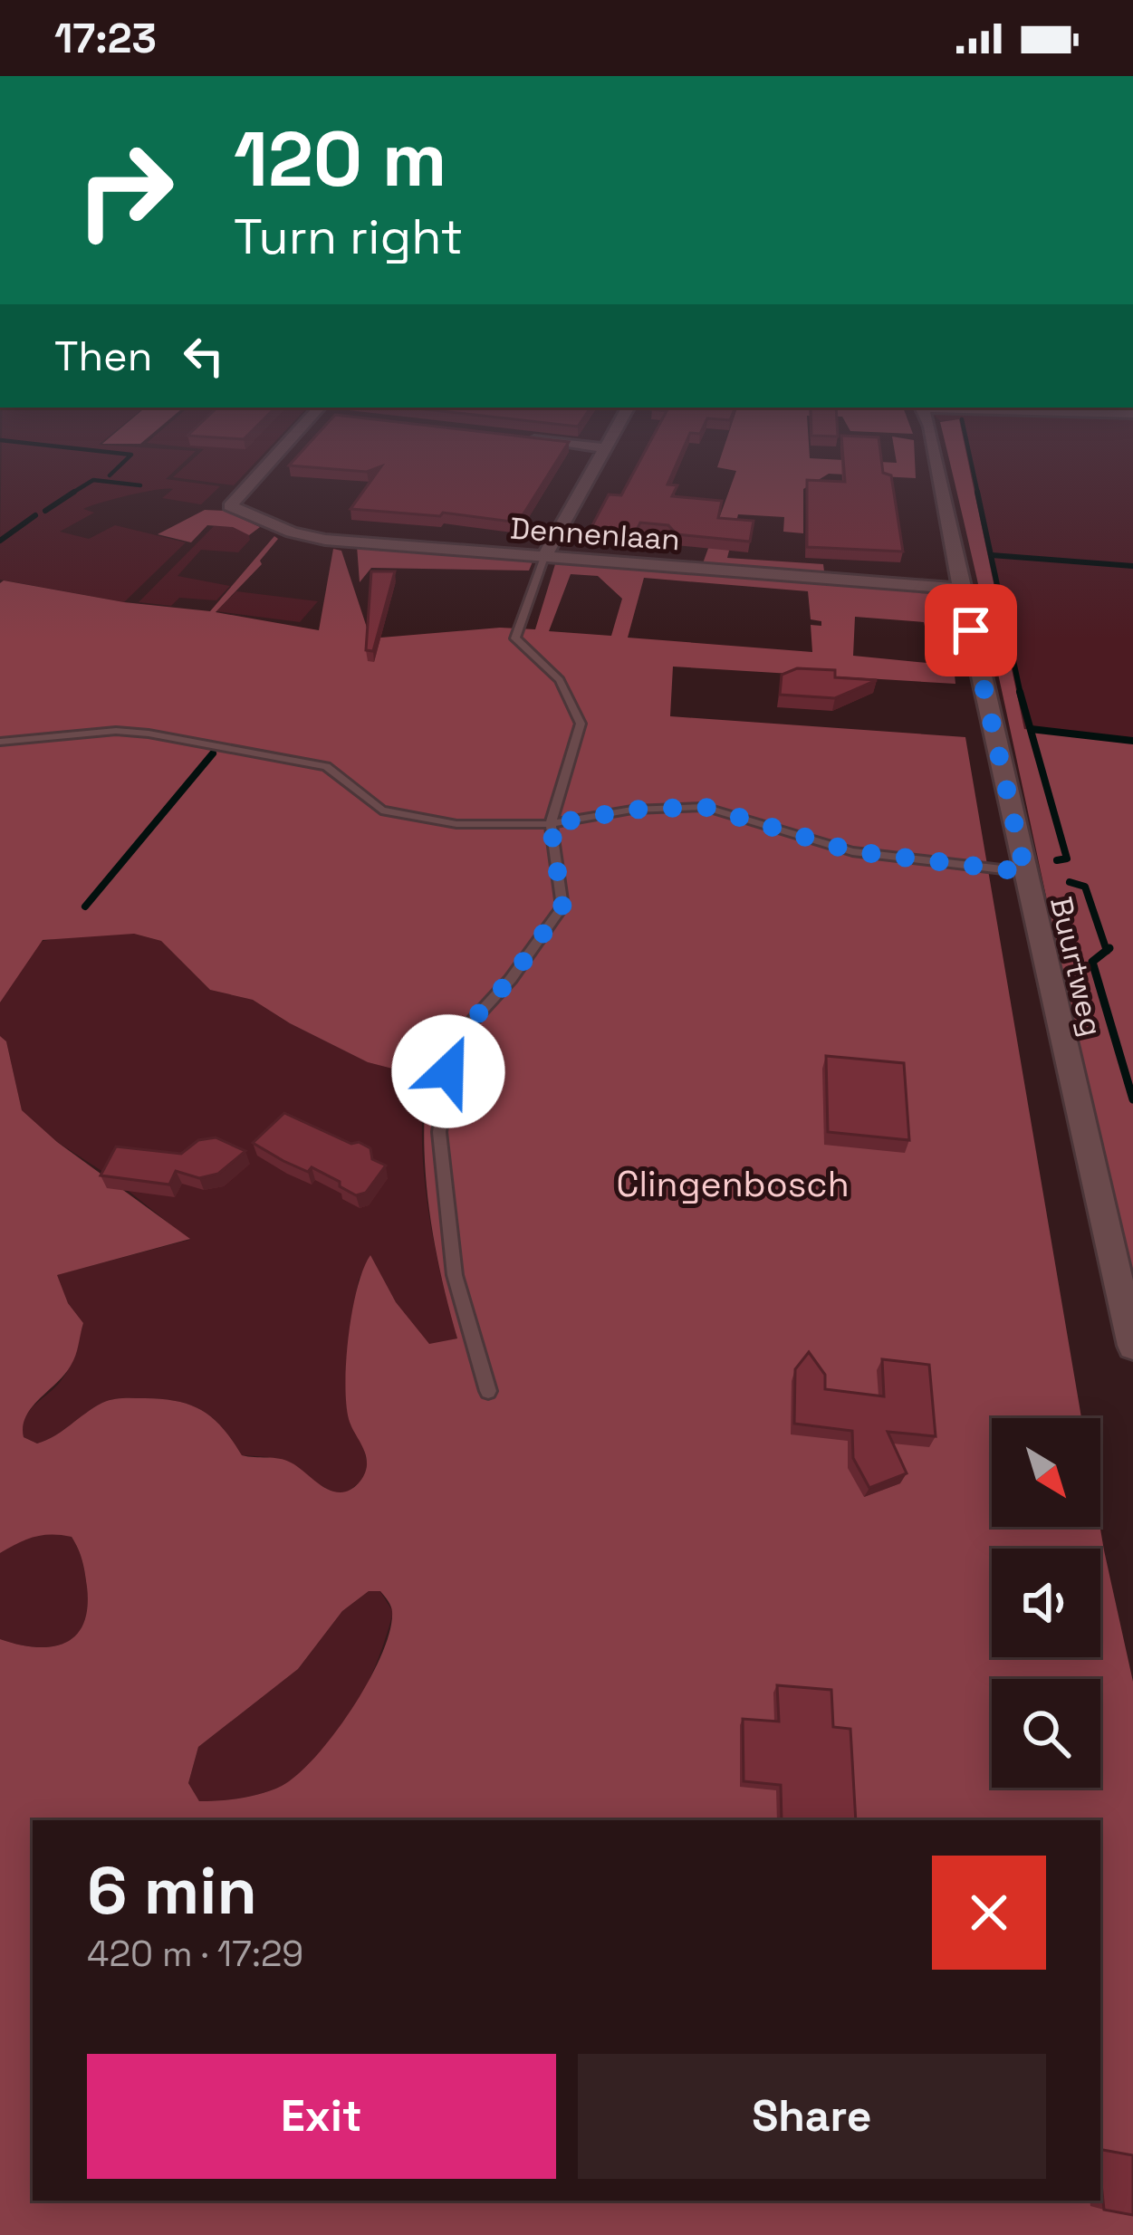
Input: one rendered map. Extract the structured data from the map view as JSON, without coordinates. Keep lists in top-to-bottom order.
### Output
{
  "streets": {
    "street": ["Dennenlaan", "Buurtweg"]
  },
  "crossings": [
    ["Dennenlaan", "Buurtweg"]
  ],
  "parks": ["Clingenbosch"],
  "north": "bottom right",
  "page": {
    "status": "17:23",
    "turn": ["120 m", "Turn right"],
    "then": "Then",
    "heading": ["6 min", "420 m · 17:29"],
    "buttons": ["Exit", "Share"]
  }
}
